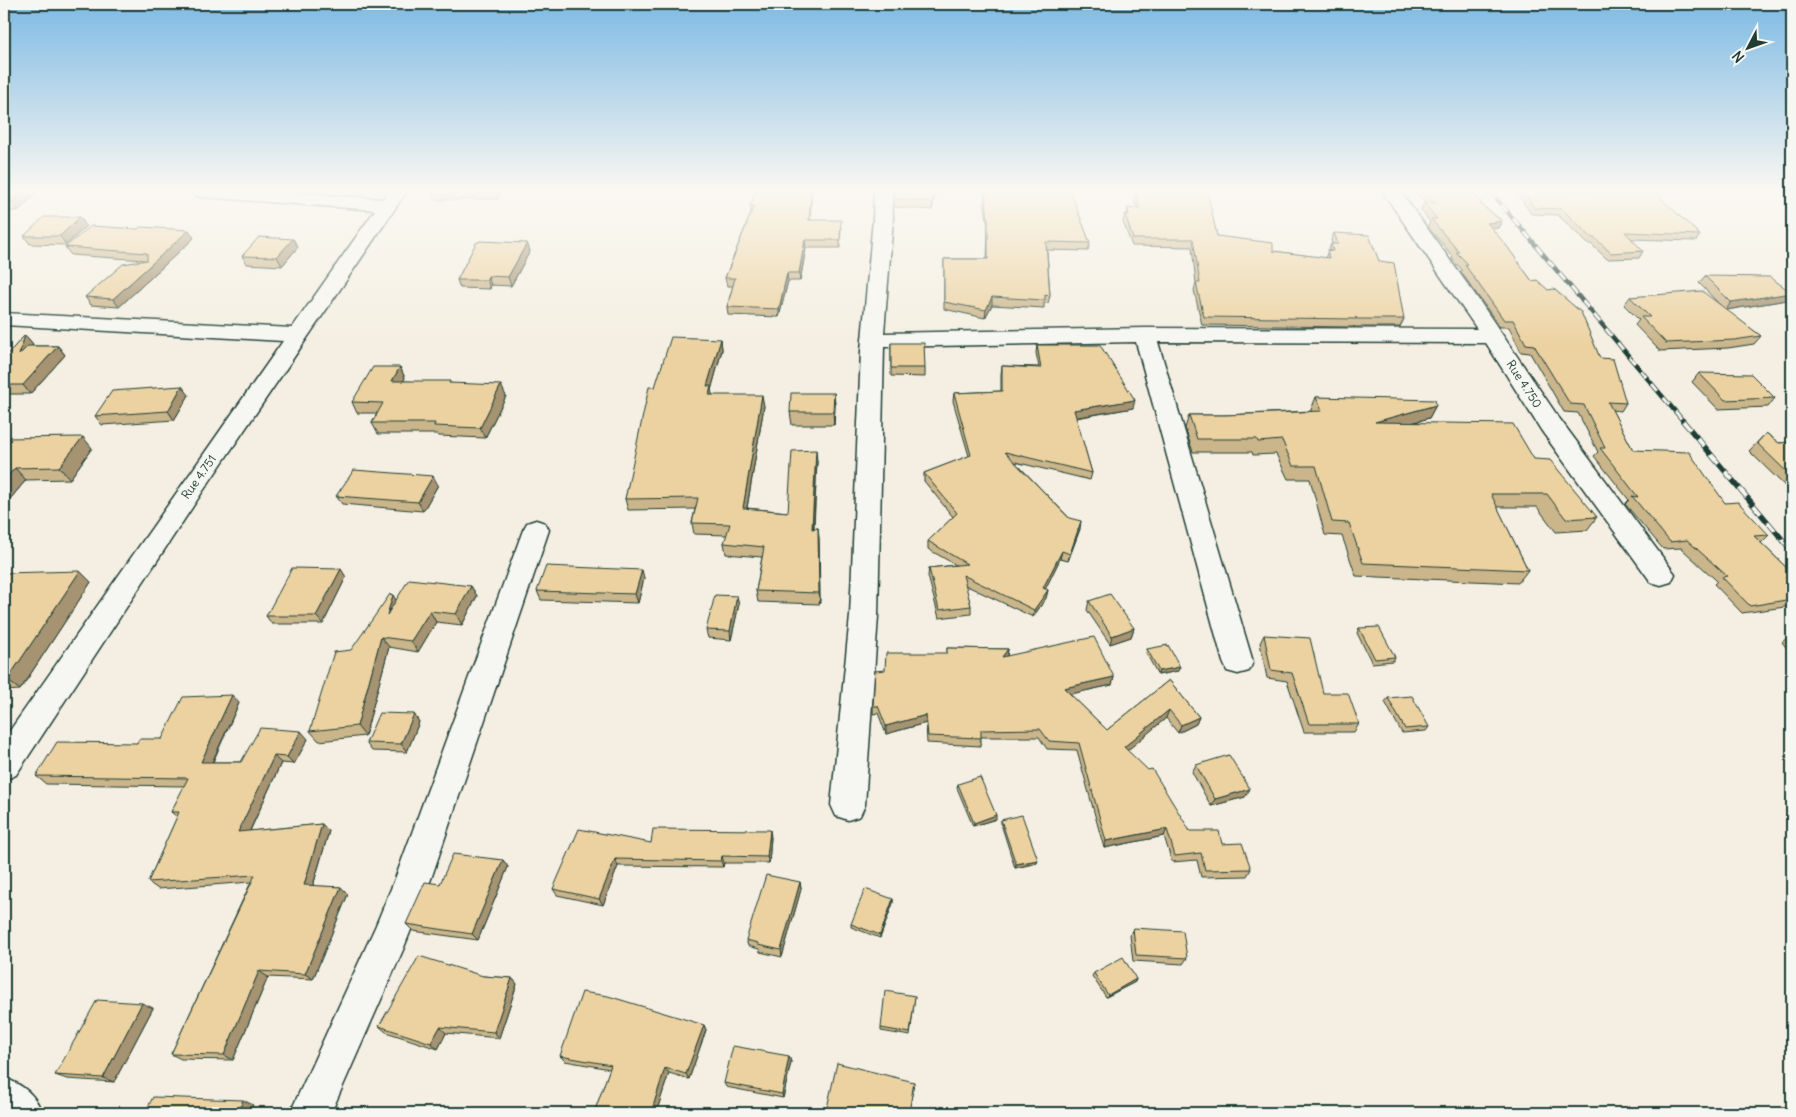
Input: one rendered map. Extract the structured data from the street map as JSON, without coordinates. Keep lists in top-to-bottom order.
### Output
{
  "streets": {
    "street": ["Rue 4.750", "Rue 4.751"]
  },
  "north": "bottom left"
}
